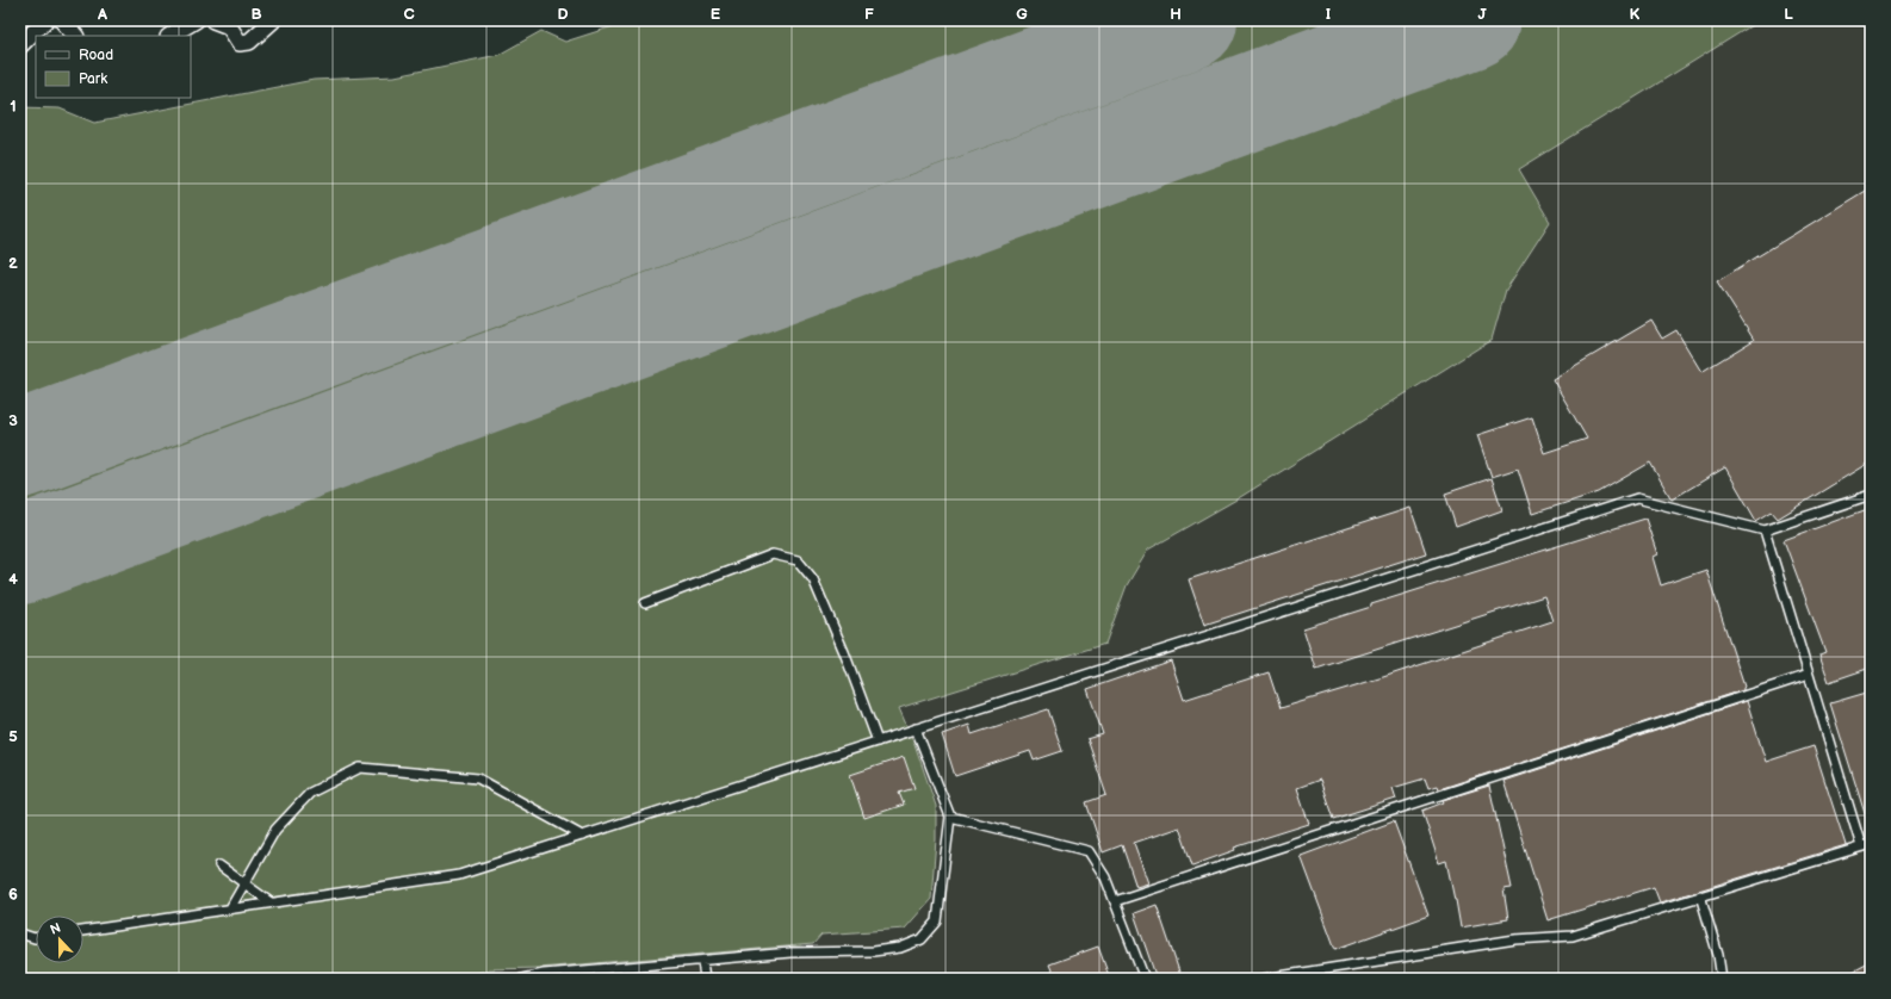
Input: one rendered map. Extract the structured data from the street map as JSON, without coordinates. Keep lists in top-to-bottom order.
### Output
{
  "legend": ["Road", "Park"],
  "north": "top",
  "grid": {
    "columns": [
      "A",
      "B",
      "C",
      "D",
      "E",
      "F",
      "G",
      "H",
      "I",
      "J",
      "K",
      "L"
    ],
    "rows": [
      "1",
      "2",
      "3",
      "4",
      "5",
      "6"
    ]
  }
}
